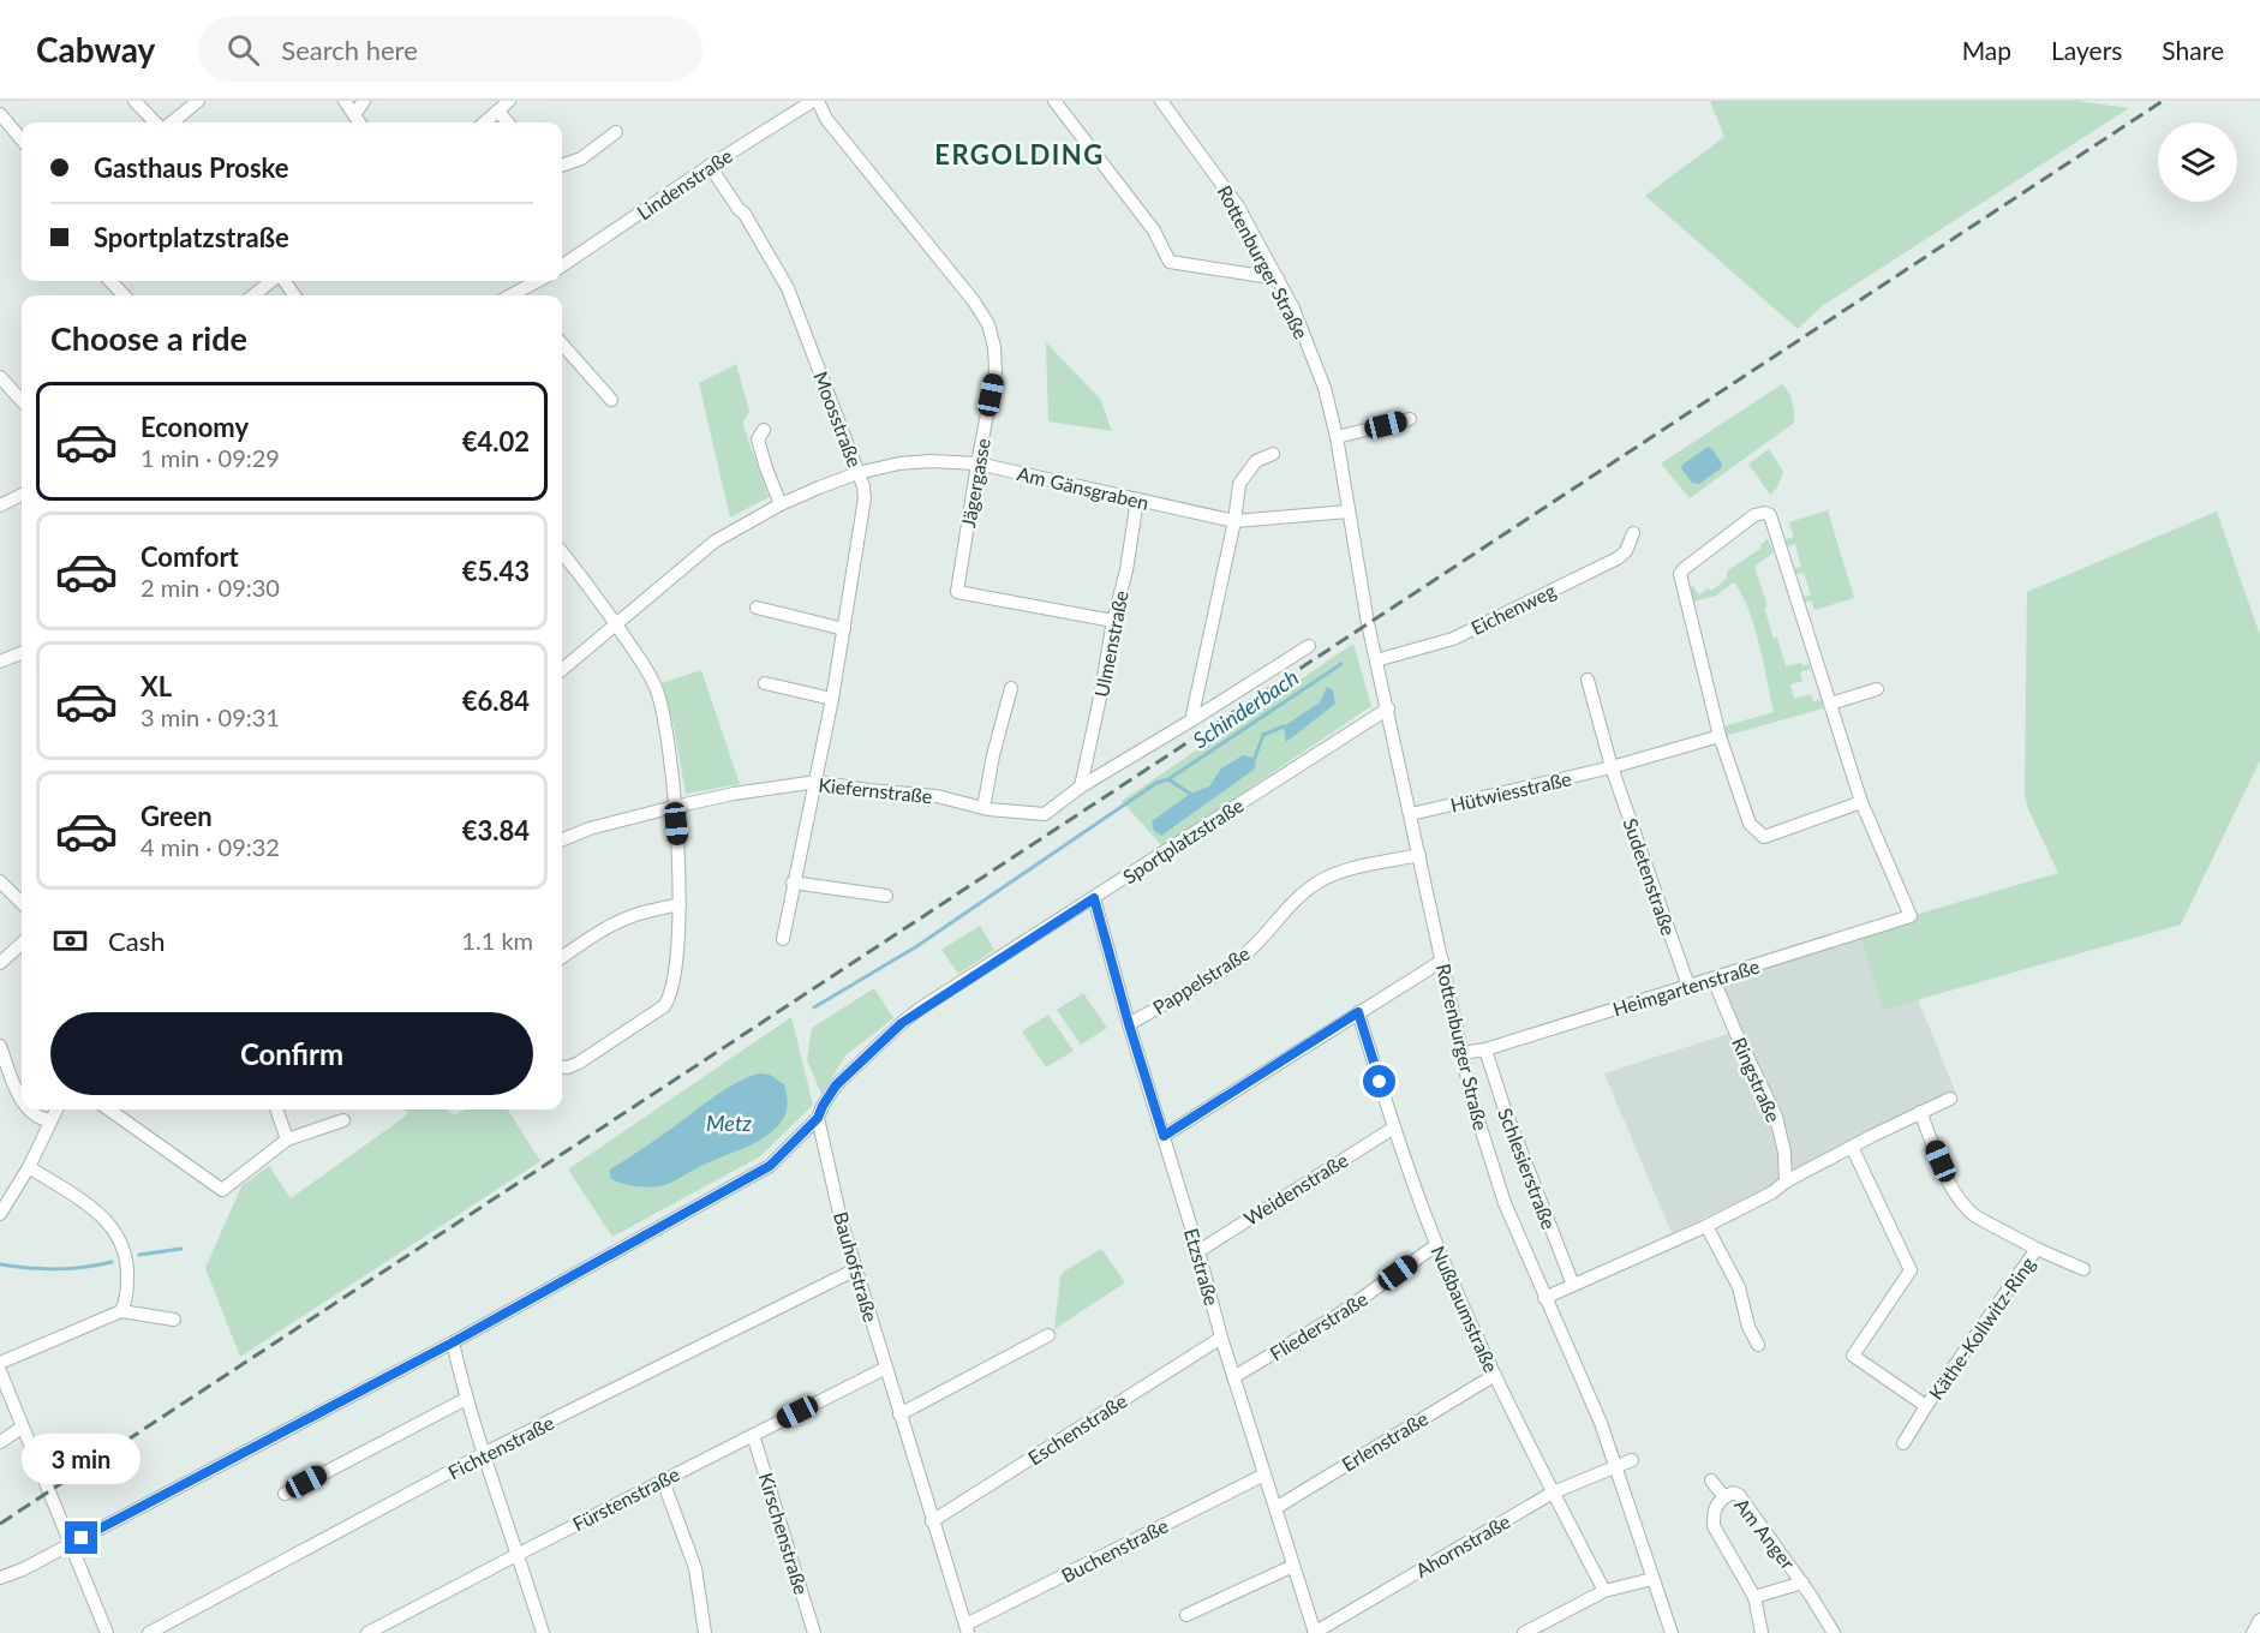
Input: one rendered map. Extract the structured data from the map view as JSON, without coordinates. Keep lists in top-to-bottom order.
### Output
{
  "streets": {
    "street": [
      "Lindenstraße",
      "Rottenburger Straße",
      "Moosstraße",
      "Jägergasse",
      "Am Gänsgraben",
      "Eichenweg",
      "Ulmenstraße",
      "Kiefernstraße",
      "Hütwiesstraße",
      "Sportplatzstraße",
      "Sudetenstraße",
      "Pappelstraße",
      "Heimgartenstraße",
      "Ringstraße",
      "Schlesierstraße",
      "Weidenstraße",
      "Bauhofstraße",
      "Etzstraße",
      "Nußbaumstraße",
      "Fliederstraße",
      "Käthe-Kollwitz-Ring",
      "Eschenstraße",
      "Erlenstraße",
      "Fichtenstraße",
      "Fürstenstraße",
      "Kirschenstraße",
      "Am Anger",
      "Ahornstraße",
      "Buchenstraße"
    ]
  },
  "crossings": [
    ["Lindenstraße", "Moosstraße"],
    ["Lindenstraße", "Jägergasse"],
    ["Rottenburger Straße", "Am Gänsgraben"],
    ["Rottenburger Straße", "Eichenweg"],
    ["Rottenburger Straße", "Hütwiesstraße"],
    ["Rottenburger Straße", "Sportplatzstraße"],
    ["Rottenburger Straße", "Pappelstraße"],
    ["Rottenburger Straße", "Heimgartenstraße"],
    ["Rottenburger Straße", "Ahornstraße"],
    ["Moosstraße", "Am Gänsgraben"],
    ["Moosstraße", "Kiefernstraße"],
    ["Jägergasse", "Am Gänsgraben"],
    ["Jägergasse", "Ulmenstraße"],
    ["Am Gänsgraben", "Ulmenstraße"],
    ["Ulmenstraße", "Kiefernstraße"],
    ["Hütwiesstraße", "Sudetenstraße"],
    ["Sportplatzstraße", "Bauhofstraße"],
    ["Sportplatzstraße", "Etzstraße"],
    ["Sudetenstraße", "Heimgartenstraße"],
    ["Pappelstraße", "Etzstraße"],
    ["Heimgartenstraße", "Ringstraße"],
    ["Heimgartenstraße", "Schlesierstraße"],
    ["Weidenstraße", "Etzstraße"],
    ["Weidenstraße", "Nußbaumstraße"],
    ["Bauhofstraße", "Eschenstraße"],
    ["Bauhofstraße", "Fichtenstraße"],
    ["Bauhofstraße", "Fürstenstraße"],
    ["Bauhofstraße", "Buchenstraße"],
    ["Etzstraße", "Fliederstraße"],
    ["Etzstraße", "Eschenstraße"],
    ["Etzstraße", "Erlenstraße"],
    ["Etzstraße", "Ahornstraße"],
    ["Etzstraße", "Buchenstraße"],
    ["Nußbaumstraße", "Fliederstraße"],
    ["Nußbaumstraße", "Erlenstraße"],
    ["Nußbaumstraße", "Ahornstraße"],
    ["Fürstenstraße", "Kirschenstraße"]
  ],
  "districts": ["ERGOLDING"],
  "water": ["Schinderbach", "Metz"],
  "page": {
    "header": "Cabway",
    "search": "Search here",
    "nav": ["Map", "Layers", "Share"],
    "banner": ["Gasthaus Proske", "Sportplatzstraße"],
    "heading": "Choose a ride",
    "list": [
      {
        "name": "Economy",
        "note": "1 min · 09:29",
        "value": "€4.02"
      },
      {
        "name": "Comfort",
        "note": "2 min · 09:30",
        "value": "€5.43"
      },
      {
        "name": "XL",
        "note": "3 min · 09:31",
        "value": "€6.84"
      },
      {
        "name": "Green",
        "note": "4 min · 09:32",
        "value": "€3.84"
      }
    ],
    "pay": ["Cash", "1.1 km"],
    "buttons": "Confirm",
    "bubble": "3 min"
  }
}
